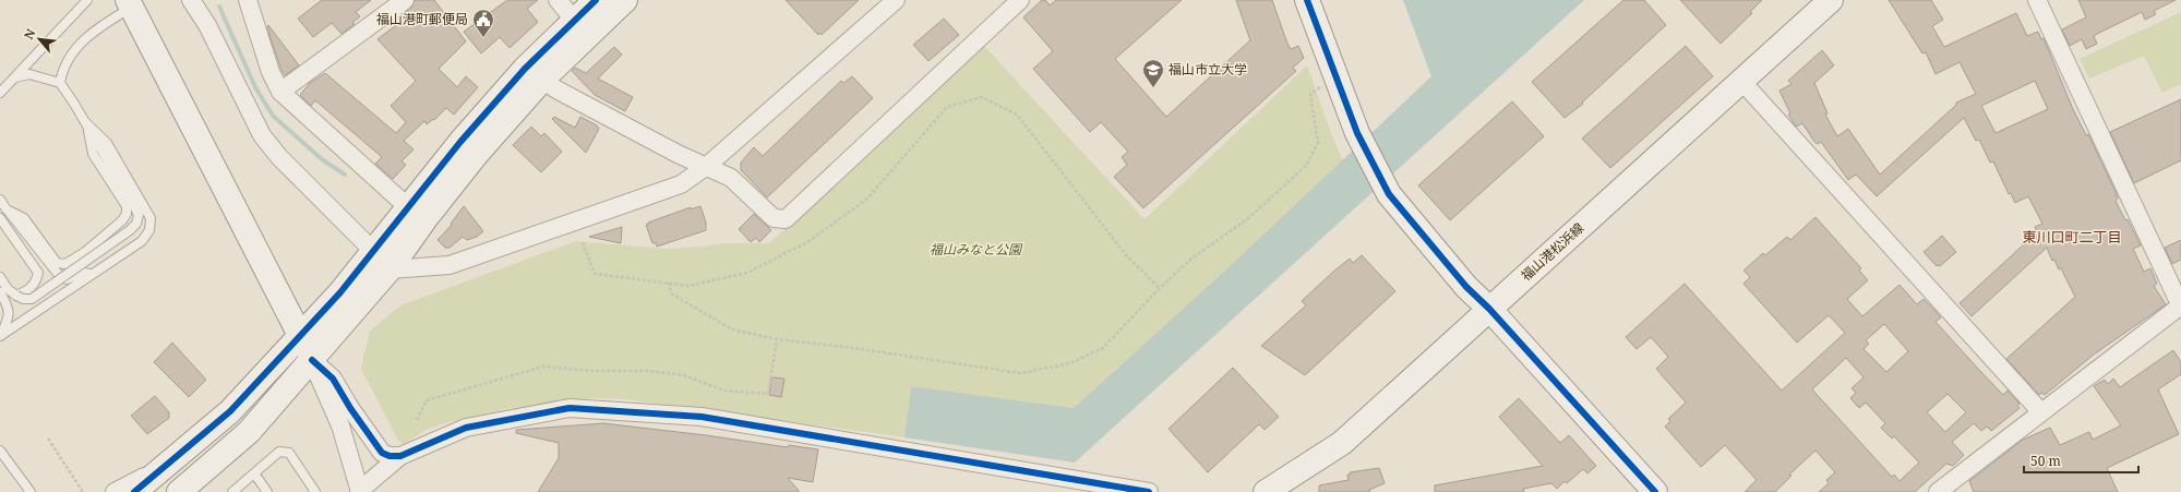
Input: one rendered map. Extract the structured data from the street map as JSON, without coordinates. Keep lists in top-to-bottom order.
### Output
{
  "streets": {
    "street": ["福山港松浜線"]
  },
  "districts": ["東川口町二丁目"],
  "parks": ["福山みなと公園"],
  "places": {
    "public building": ["福山港町郵便局"],
    "school or university": ["福山市立大学"]
  },
  "scale_bar": "50 m",
  "north": "top left"
}
